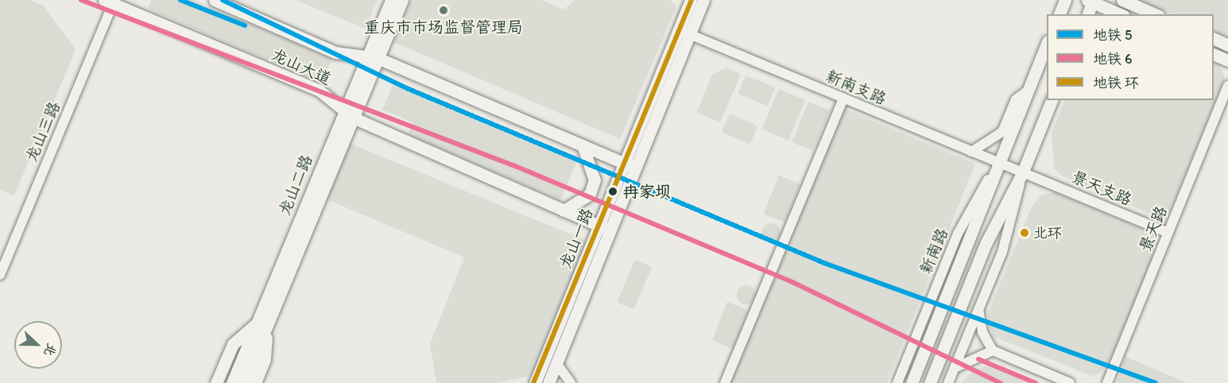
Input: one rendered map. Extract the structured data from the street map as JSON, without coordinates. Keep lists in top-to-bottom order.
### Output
{
  "streets": {
    "main road": [
      "龙山大道",
      "龙山二路",
      "龙山一路",
      "新南路"
    ],
    "street": [
      "新南支路",
      "龙山三路",
      "景天支路",
      "景天路"
    ]
  },
  "crossings": [
    ["龙山大道", "龙山三路"],
    ["龙山大道", "龙山二路"],
    ["龙山大道", "龙山一路"],
    ["新南支路", "景天支路"],
    ["新南支路", "龙山一路"],
    ["新南支路", "新南路"],
    ["景天支路", "景天路"]
  ],
  "places": ["重庆市市场监督管理局", "冉家坝", "北环"],
  "lines": ["metro line 5", "metro line 6", "metro line 环"],
  "legend": ["地铁 5", "地铁 6", "地铁 环"],
  "north": "right"
}
